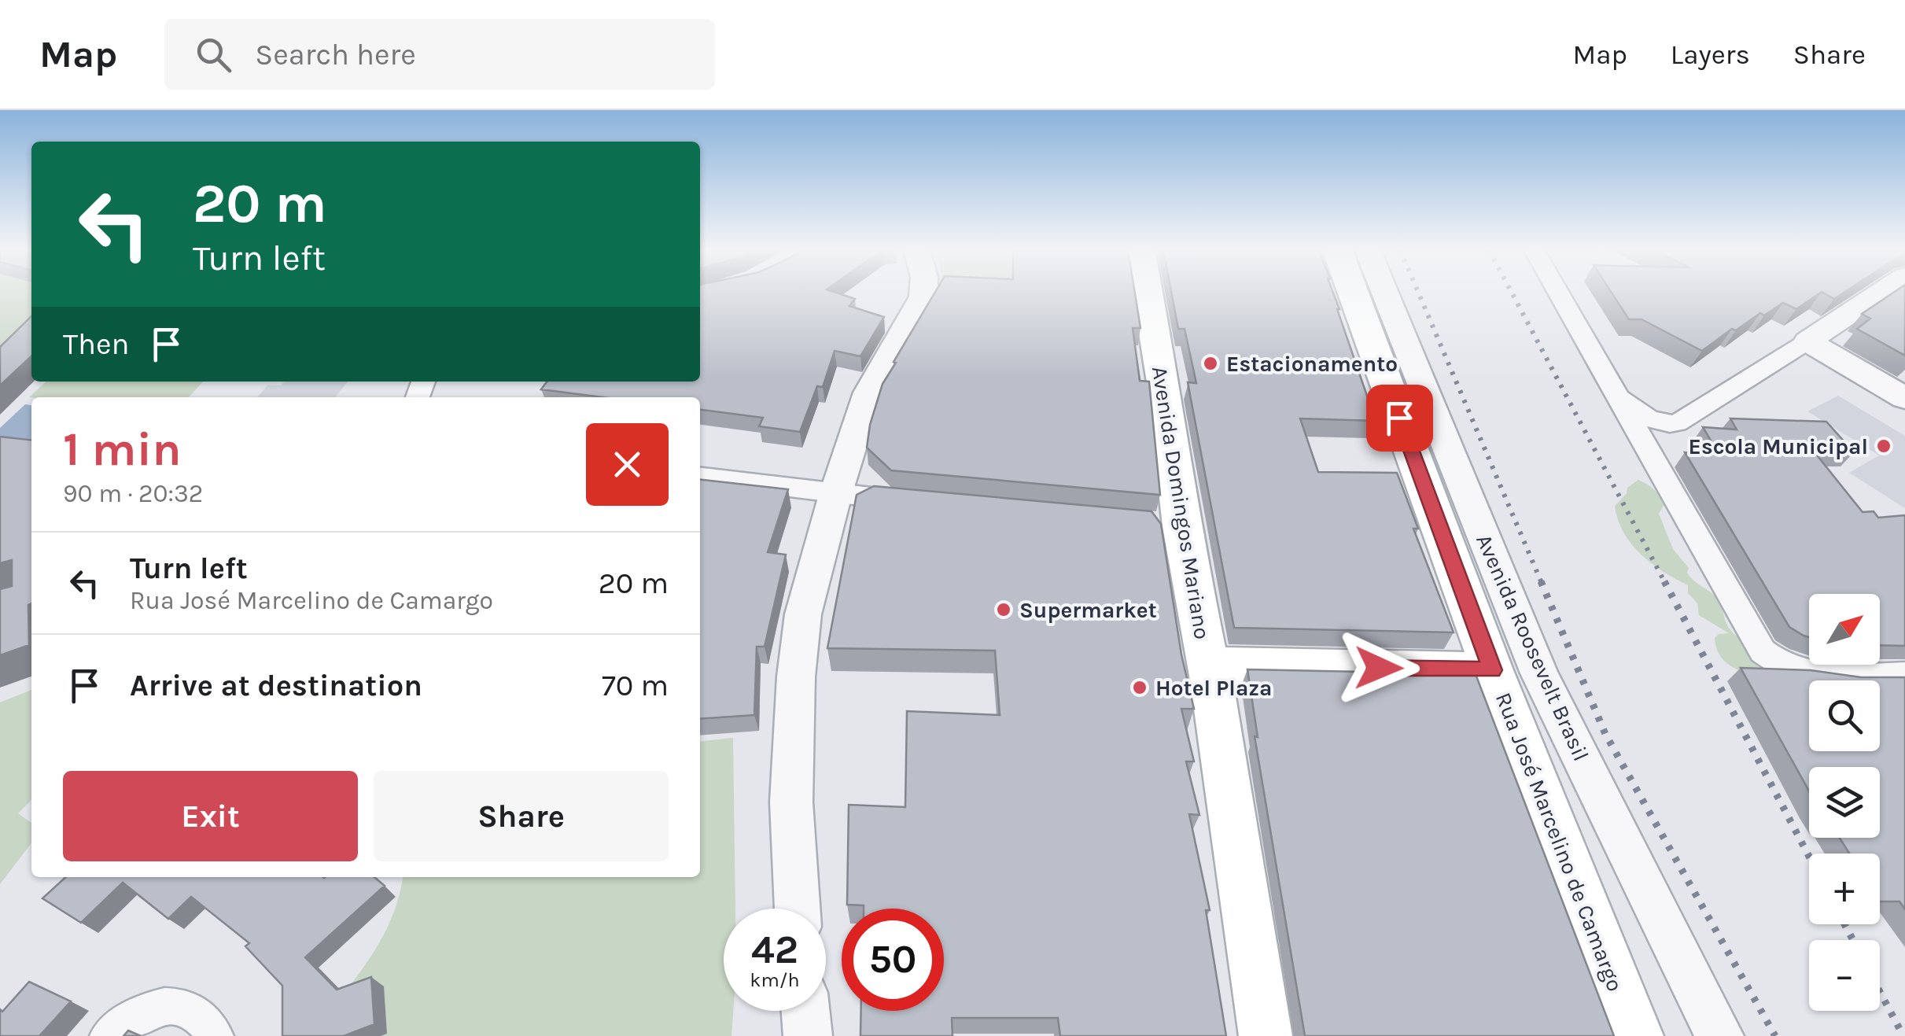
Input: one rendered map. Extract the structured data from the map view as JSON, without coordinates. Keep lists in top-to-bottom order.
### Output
{
  "streets": {
    "main road": ["Avenida Domingos Mariano", "Rua José Marcelino de Camargo"],
    "street": ["Avenida Roosevelt Brasil"]
  },
  "places": [
    "Estacionamento",
    "Escola Municipal",
    "Supermarket",
    "Hotel Plaza"
  ],
  "north": "top right",
  "page": {
    "header": "Map",
    "search": "Search here",
    "nav": ["Map", "Layers", "Share"],
    "turn": ["20 m", "Turn left"],
    "then": "Then",
    "heading": ["1 min", "90 m · 20:32"],
    "list": [
      {
        "name": "Turn left",
        "note": "Rua José Marcelino de Camargo",
        "value": "20 m"
      },
      {
        "name": "Arrive at destination",
        "value": "70 m"
      }
    ],
    "map_buttons": ["+", "−"],
    "buttons": ["Exit", "Share"],
    "speed": "42 km/h",
    "limit": "50"
  }
}
